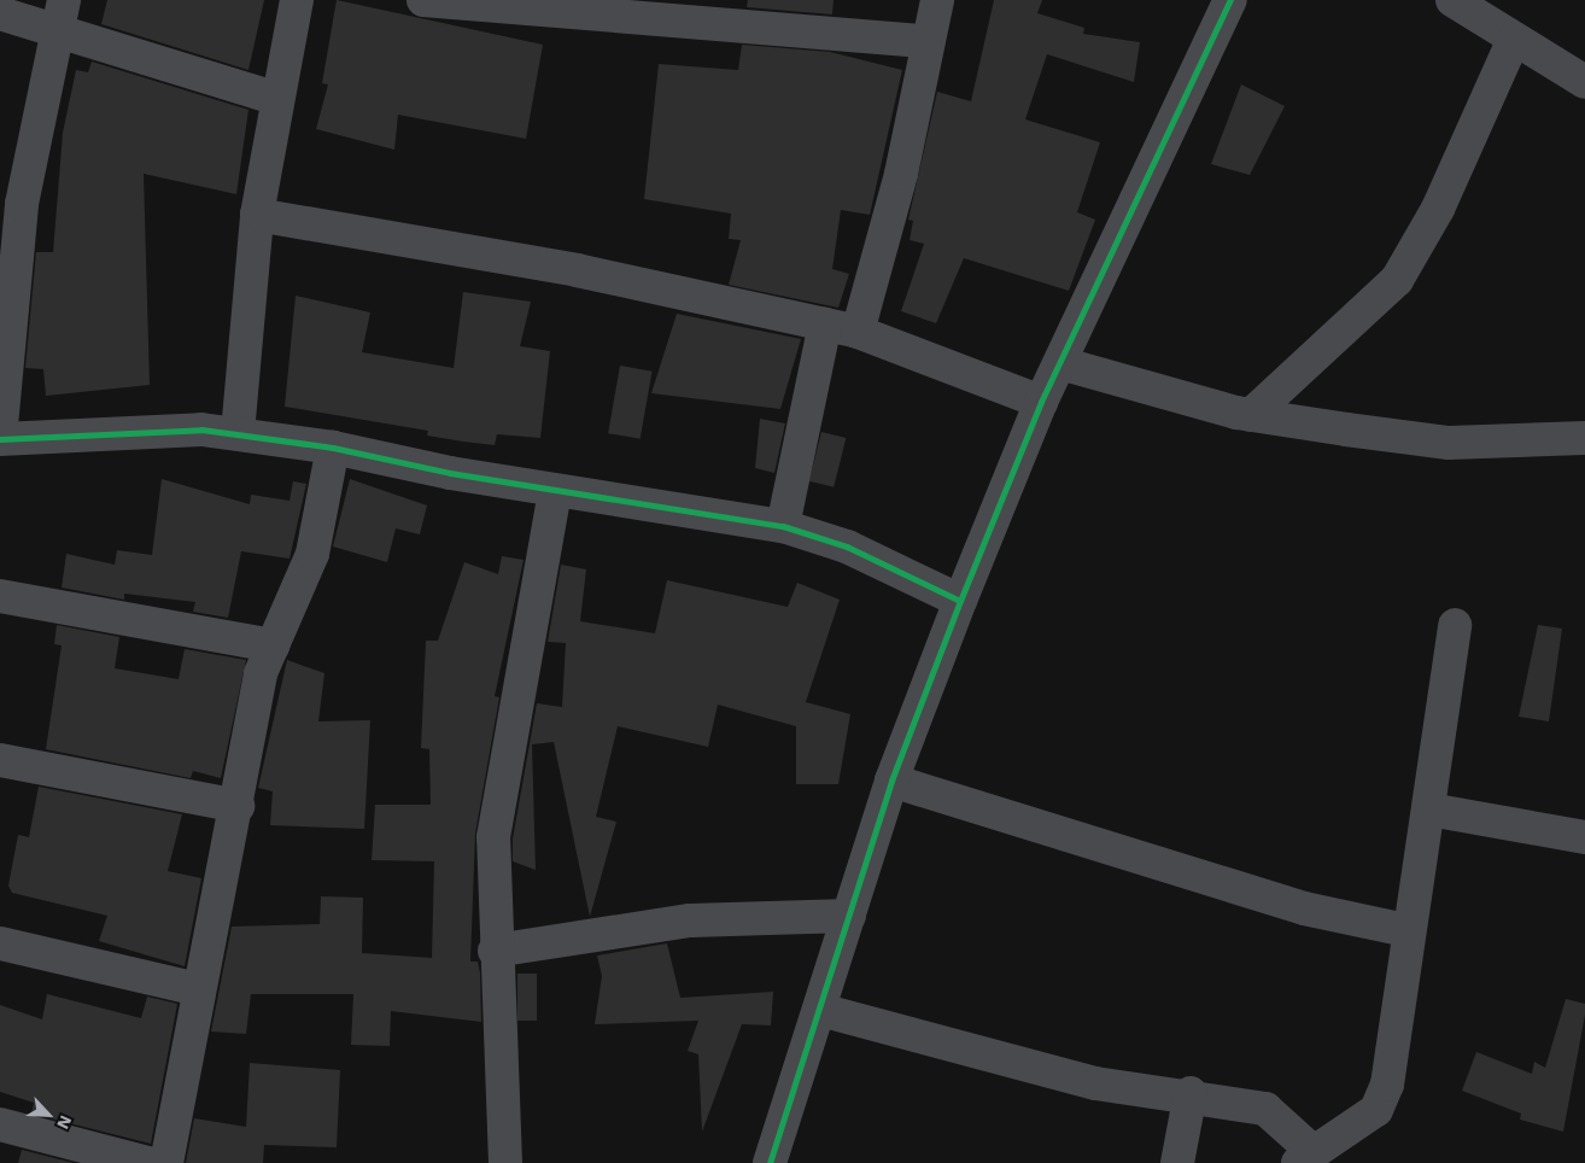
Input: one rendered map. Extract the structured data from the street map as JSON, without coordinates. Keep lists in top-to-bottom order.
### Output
{
  "north": "bottom right"
}
